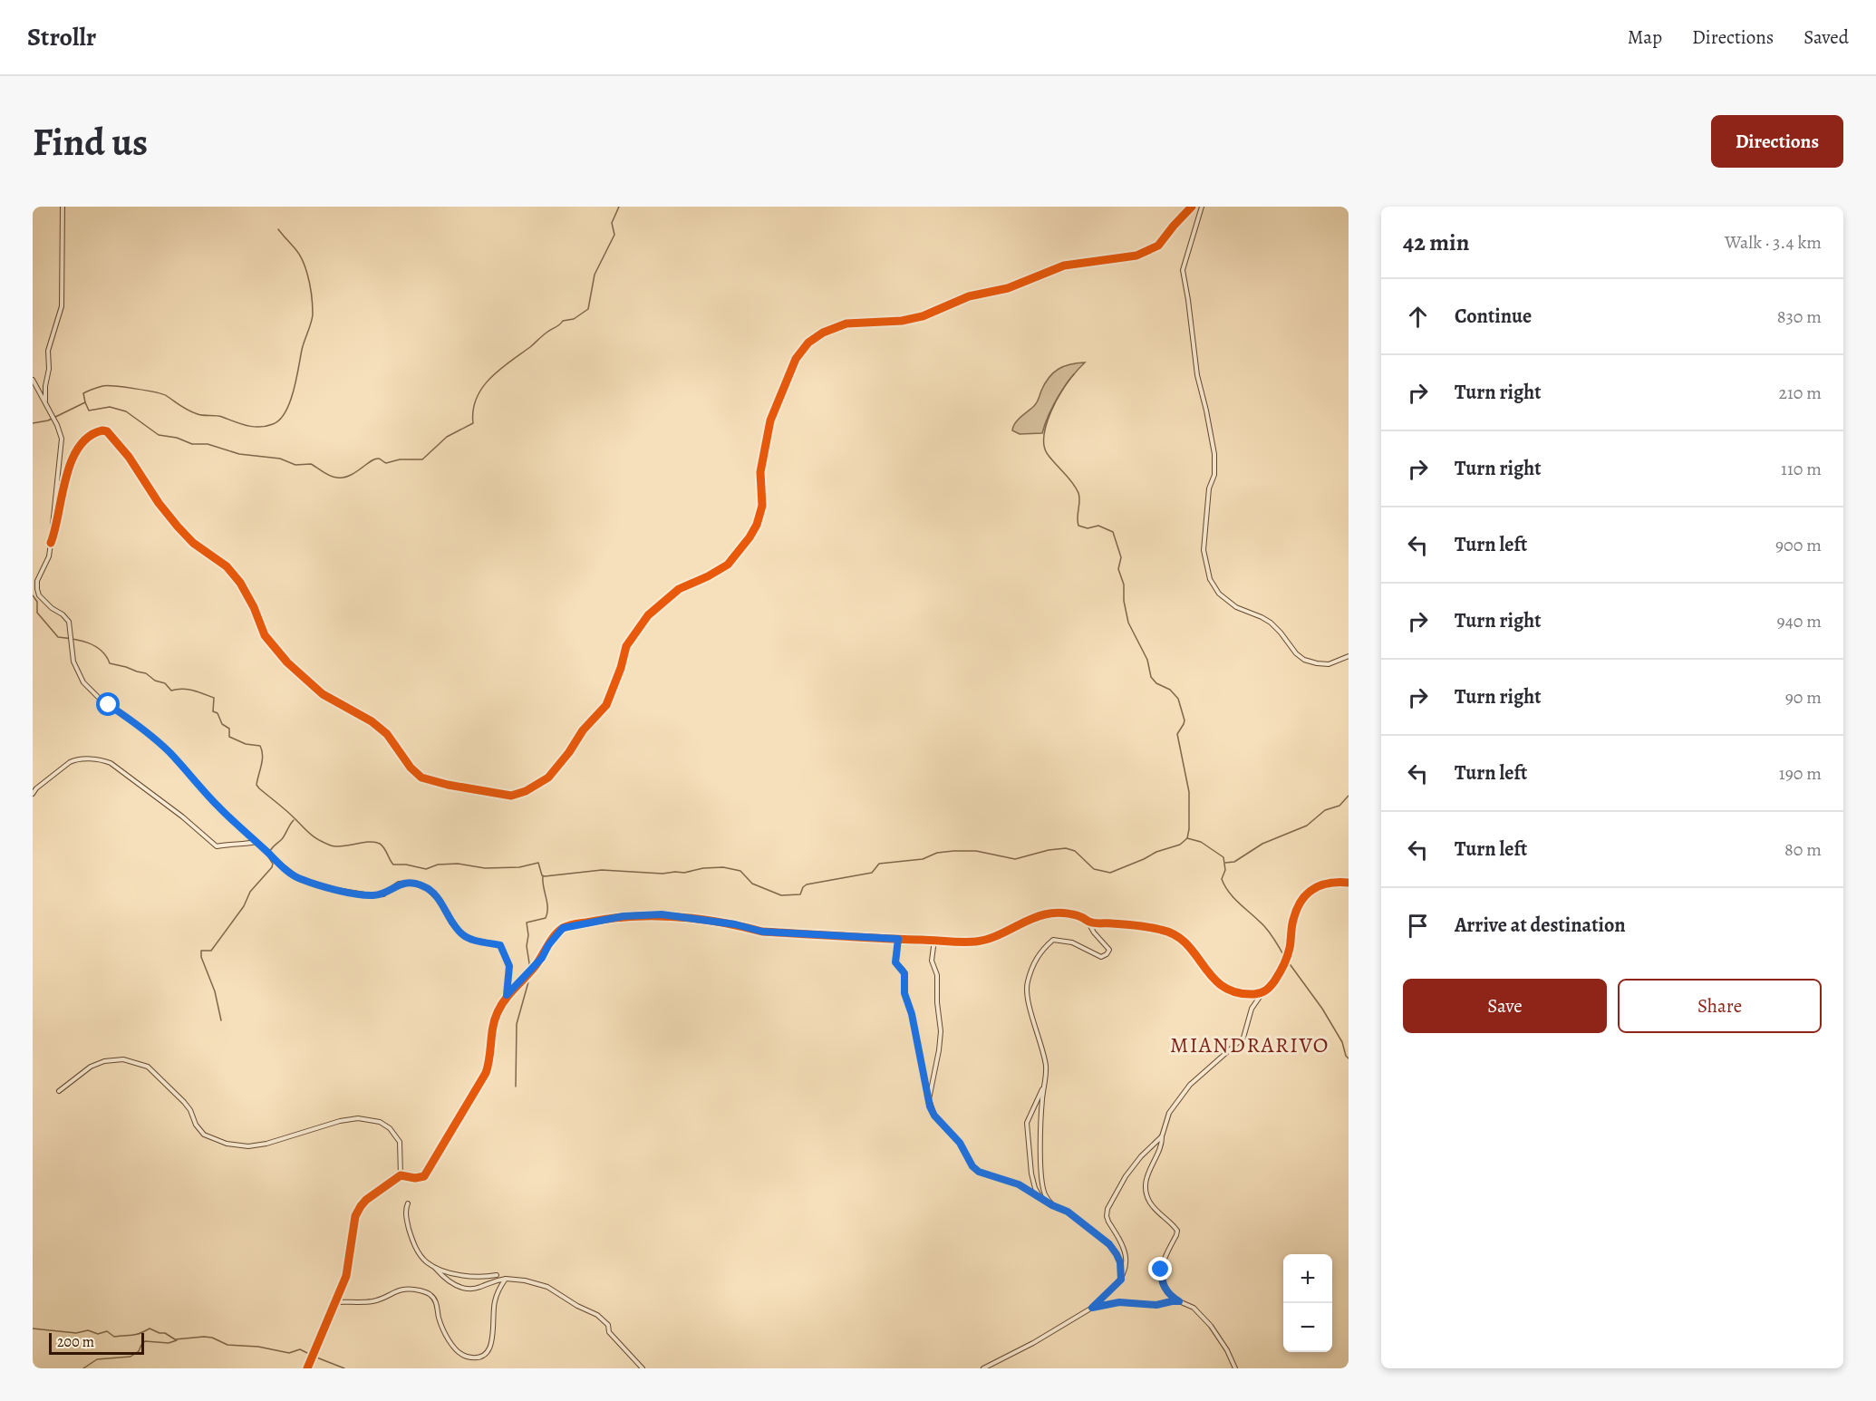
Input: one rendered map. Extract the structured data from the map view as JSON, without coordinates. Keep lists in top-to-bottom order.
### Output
{
  "districts": ["MIANDRARIVO"],
  "scale_bar": "200 m",
  "page": {
    "header": "Strollr",
    "nav": ["Map", "Directions", "Saved"],
    "buttons": [
      "Directions",
      ["Save", "Share"]
    ],
    "title": "Find us",
    "heading": ["42 min", "Walk · 3.4 km"],
    "list": [
      ["Continue", "830 m"],
      ["Turn right", "210 m"],
      ["Turn right", "110 m"],
      ["Turn left", "900 m"],
      ["Turn right", "940 m"],
      ["Turn right", "90 m"],
      ["Turn left", "190 m"],
      ["Turn left", "80 m"],
      "Arrive at destination"
    ],
    "map_buttons": ["+", "−"],
    "scale": "200 m"
  }
}
